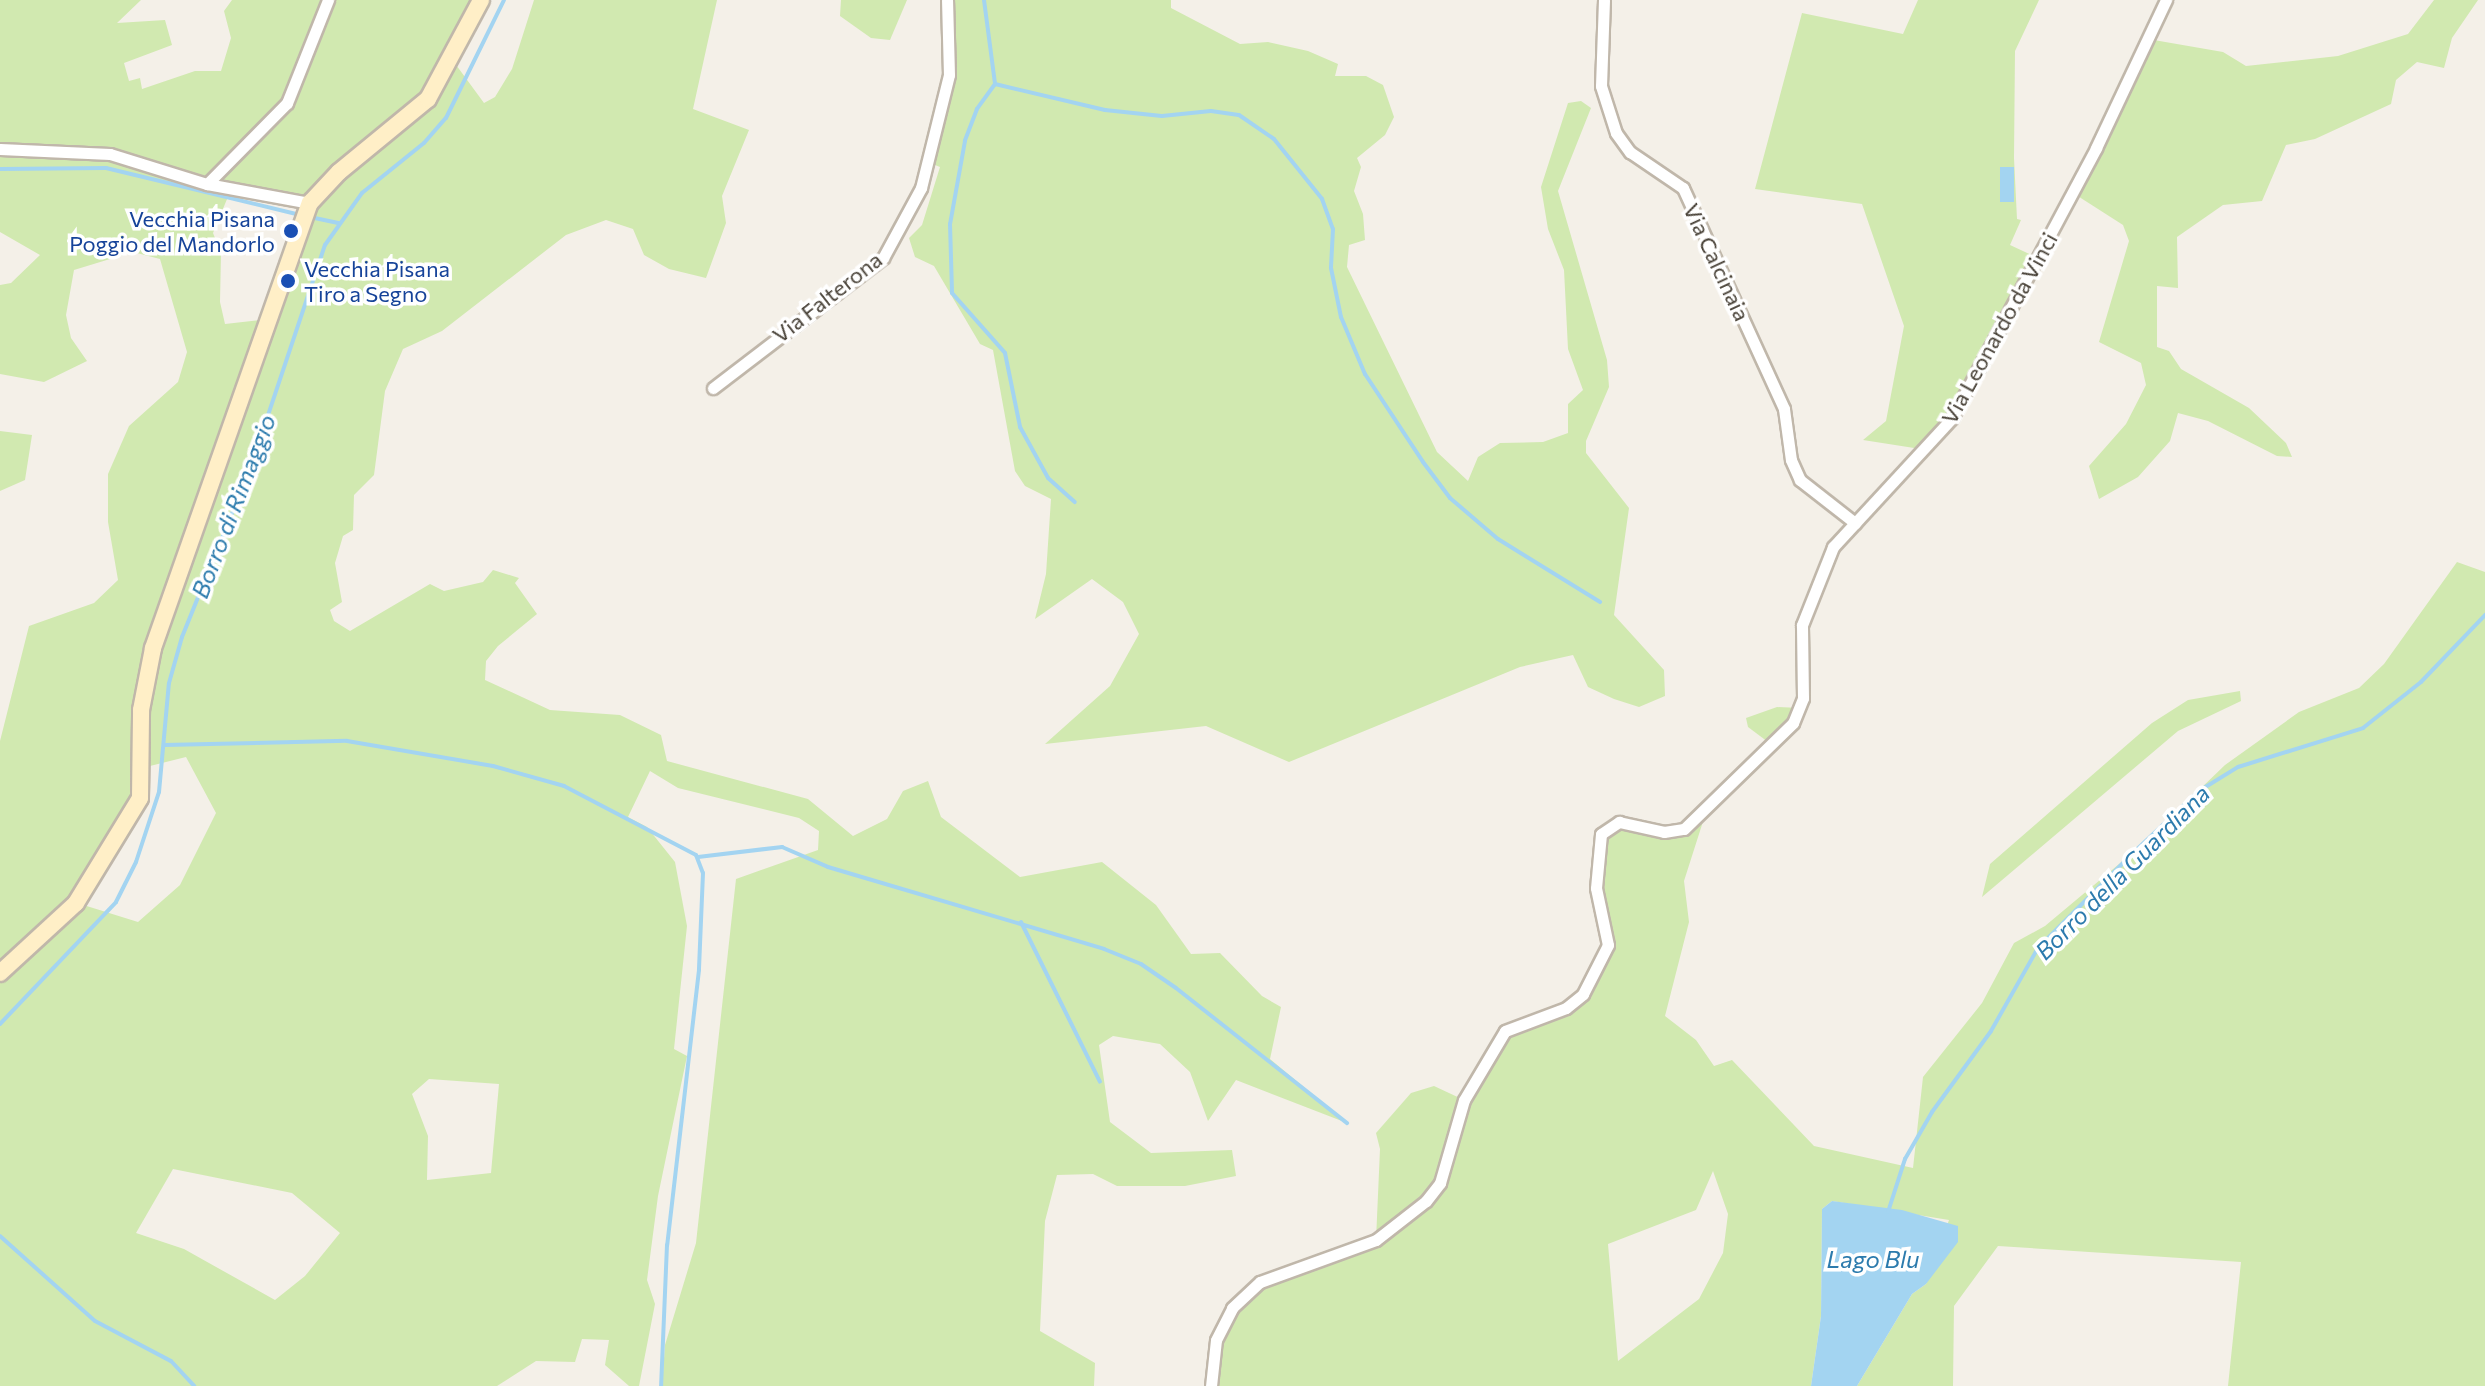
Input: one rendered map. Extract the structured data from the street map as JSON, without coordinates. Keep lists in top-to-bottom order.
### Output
{
  "streets": {
    "street": ["Via Calcinaia", "Via Falterona", "Via Leonardo da Vinci"]
  },
  "crossings": [
    ["Via Calcinaia", "Via Leonardo da Vinci"]
  ],
  "water": ["Borro di Rimaggio", "Borro della Guardiana", "Lago Blu"],
  "places": ["Vecchia Pisana Poggio del Mandorlo", "Vecchia Pisana Tiro a Segno"]
}
